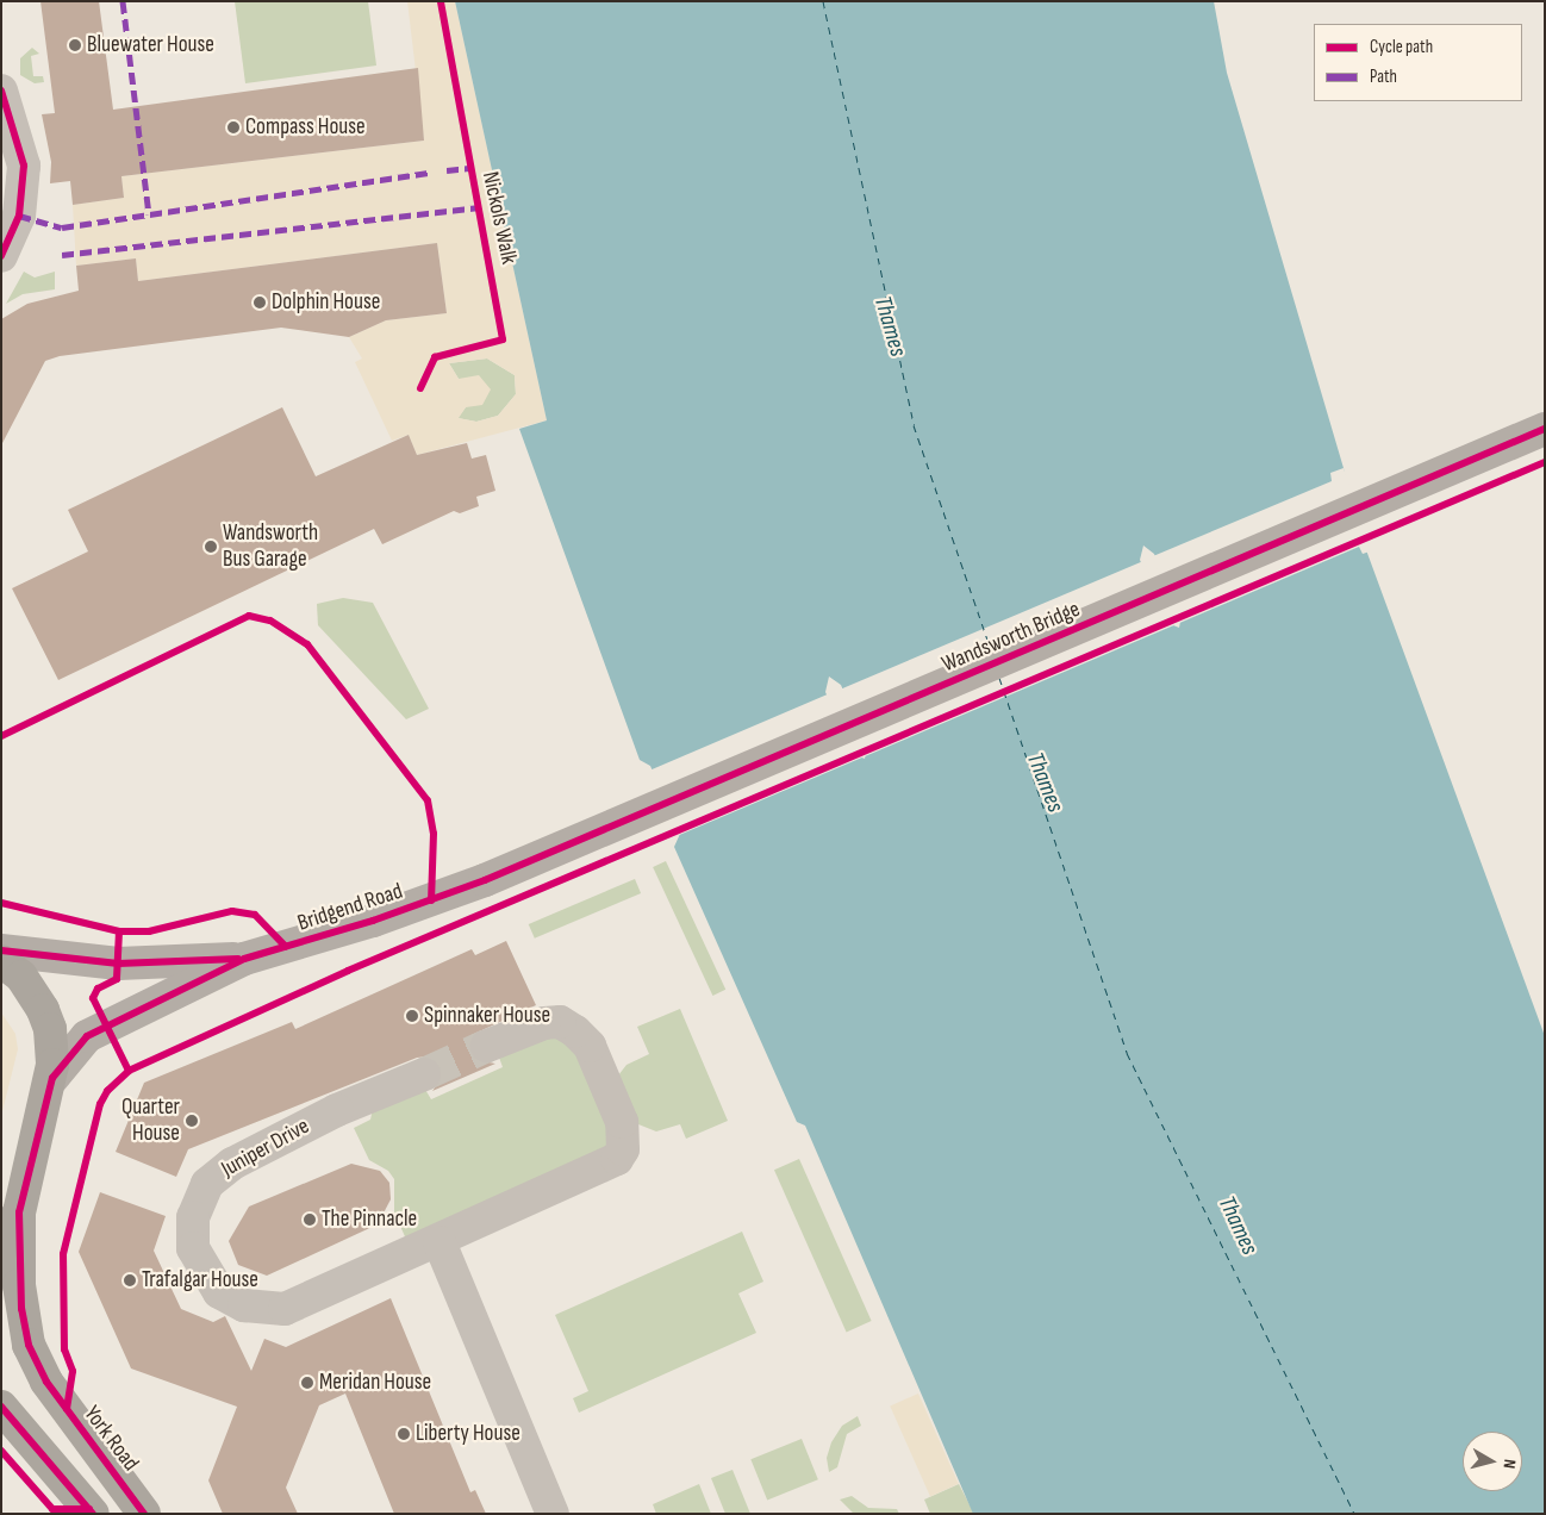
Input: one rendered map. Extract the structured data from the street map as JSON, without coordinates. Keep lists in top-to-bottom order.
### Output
{
  "streets": {
    "highway": ["York Road"],
    "main road": ["Wandsworth Bridge", "Bridgend Road"],
    "street": ["Juniper Drive"],
    "cycle path": ["Nickols Walk"]
  },
  "crossings": [
    ["Wandsworth Bridge", "Bridgend Road"]
  ],
  "water": ["Thames"],
  "places": [
    "Bluewater House",
    "Compass House",
    "Dolphin House",
    "Wandsworth Bus Garage",
    "Spinnaker House",
    "Quarter House",
    "The Pinnacle",
    "Trafalgar House",
    "Meridan House",
    "Liberty House"
  ],
  "legend": ["Cycle path", "Path"],
  "north": "right"
}
